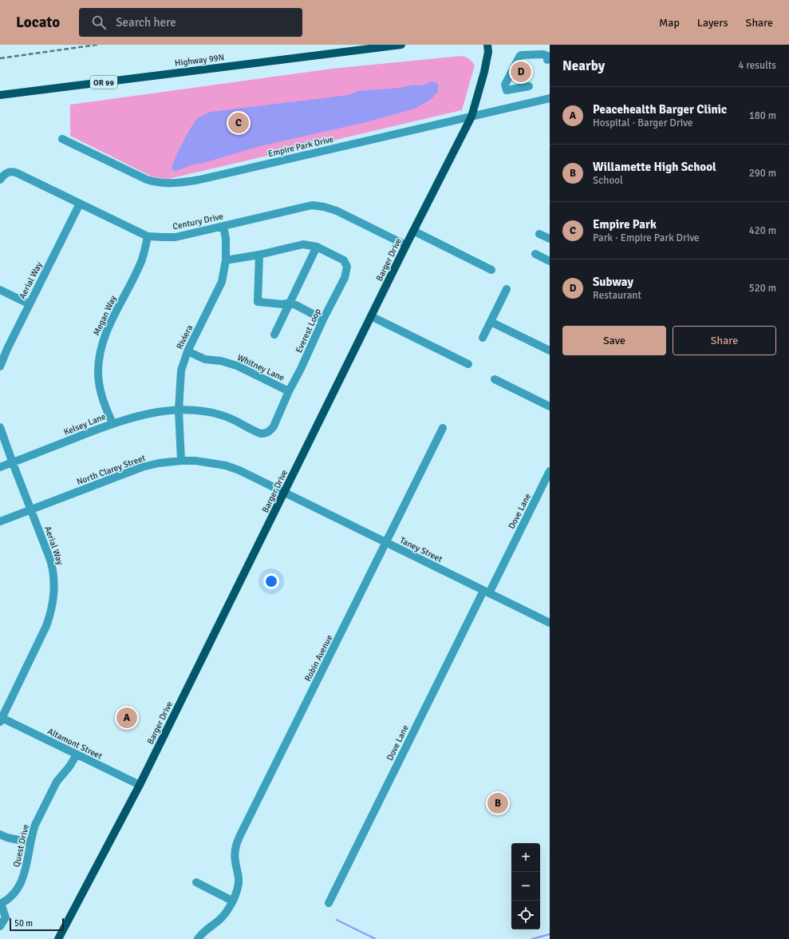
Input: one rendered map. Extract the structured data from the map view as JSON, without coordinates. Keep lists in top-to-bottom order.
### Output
{
  "streets": {
    "main road": ["Highway 99N", "OR 99", "Barger Drive"],
    "street": [
      "Empire Park Drive",
      "Century Drive",
      "Aerial Way",
      "Megan Way",
      "Everest Loop",
      "Riviera",
      "Whitney Lane",
      "Kelsey Lane",
      "North Clarey Street",
      "Dove Lane",
      "Taney Street",
      "Robin Avenue",
      "Altamont Street",
      "Quest Drive"
    ]
  },
  "crossings": [
    ["Empire Park Drive", "Barger Drive"],
    ["Century Drive", "Barger Drive"],
    ["Century Drive", "Aerial Way"],
    ["Century Drive", "Megan Way"],
    ["Century Drive", "Riviera"],
    ["Barger Drive", "North Clarey Street"],
    ["Barger Drive", "Taney Street"],
    ["Barger Drive", "Altamont Street"],
    ["Aerial Way", "Kelsey Lane"],
    ["Aerial Way", "North Clarey Street"],
    ["Aerial Way", "Altamont Street"],
    ["Megan Way", "Kelsey Lane"],
    ["Everest Loop", "Riviera"],
    ["Everest Loop", "Whitney Lane"],
    ["Everest Loop", "Kelsey Lane"],
    ["Riviera", "Whitney Lane"],
    ["Riviera", "Kelsey Lane"],
    ["Riviera", "North Clarey Street"],
    ["North Clarey Street", "Taney Street"],
    ["Dove Lane", "Taney Street"],
    ["Taney Street", "Robin Avenue"],
    ["Altamont Street", "Quest Drive"]
  ],
  "scale_bar": "50 m",
  "page": {
    "header": "Locato",
    "search": "Search here",
    "nav": ["Map", "Layers", "Share"],
    "heading": ["Nearby", "4 results"],
    "pins": [
      "D",
      "C",
      "A",
      "B"
    ],
    "list": [
      {
        "mark": "A",
        "name": "Peacehealth Barger Clinic",
        "note": "Hospital · Barger Drive",
        "value": "180 m"
      },
      {
        "mark": "B",
        "name": "Willamette High School",
        "note": "School",
        "value": "290 m"
      },
      {
        "mark": "C",
        "name": "Empire Park",
        "note": "Park · Empire Park Drive",
        "value": "420 m"
      },
      {
        "mark": "D",
        "name": "Subway",
        "note": "Restaurant",
        "value": "520 m"
      }
    ],
    "buttons": ["Save", "Share"],
    "map_buttons": ["+", "−"],
    "scale": "50 m"
  }
}
